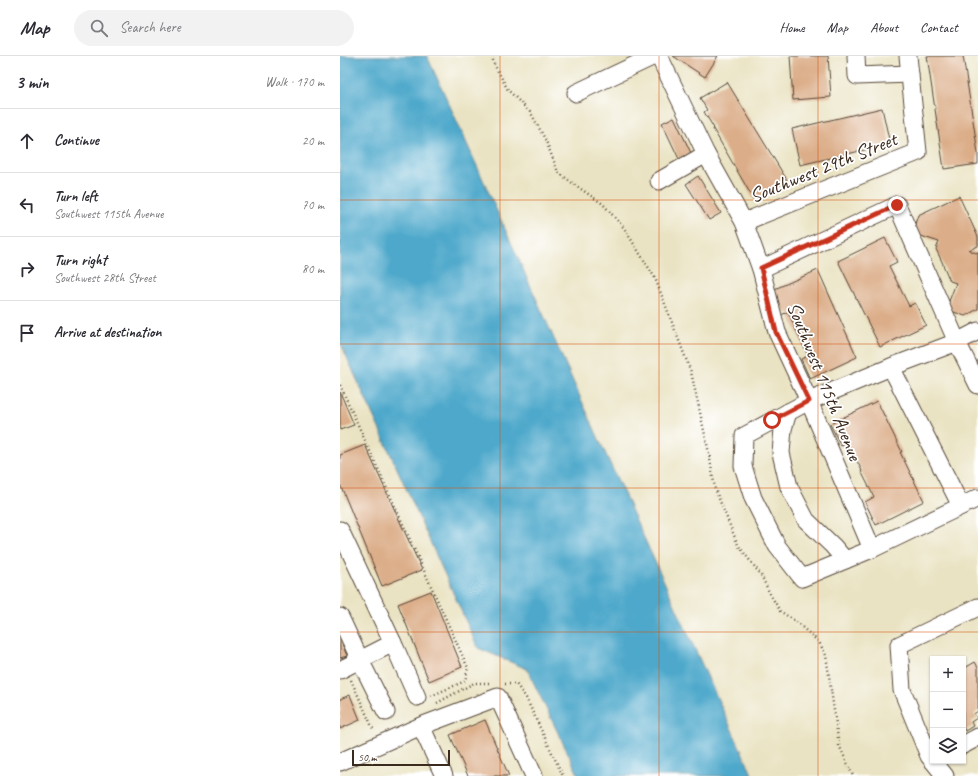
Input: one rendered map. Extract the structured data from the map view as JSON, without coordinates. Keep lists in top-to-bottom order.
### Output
{
  "streets": {
    "street": ["Southwest 29th Street", "Southwest 115th Avenue"]
  },
  "crossings": [
    ["Southwest 29th Street", "Southwest 115th Avenue"]
  ],
  "scale_bar": "50 m",
  "page": {
    "header": "Map",
    "search": "Search here",
    "nav": [
      "Home",
      "Map",
      "About",
      "Contact"
    ],
    "heading": ["3 min", "Walk · 170 m"],
    "list": [
      ["Continue", "20 m"],
      ["Turn left", "Southwest 115th Avenue", "70 m"],
      ["Turn right", "Southwest 28th Street", "80 m"],
      "Arrive at destination"
    ],
    "map_buttons": ["+", "−"],
    "scale": "50 m"
  }
}
